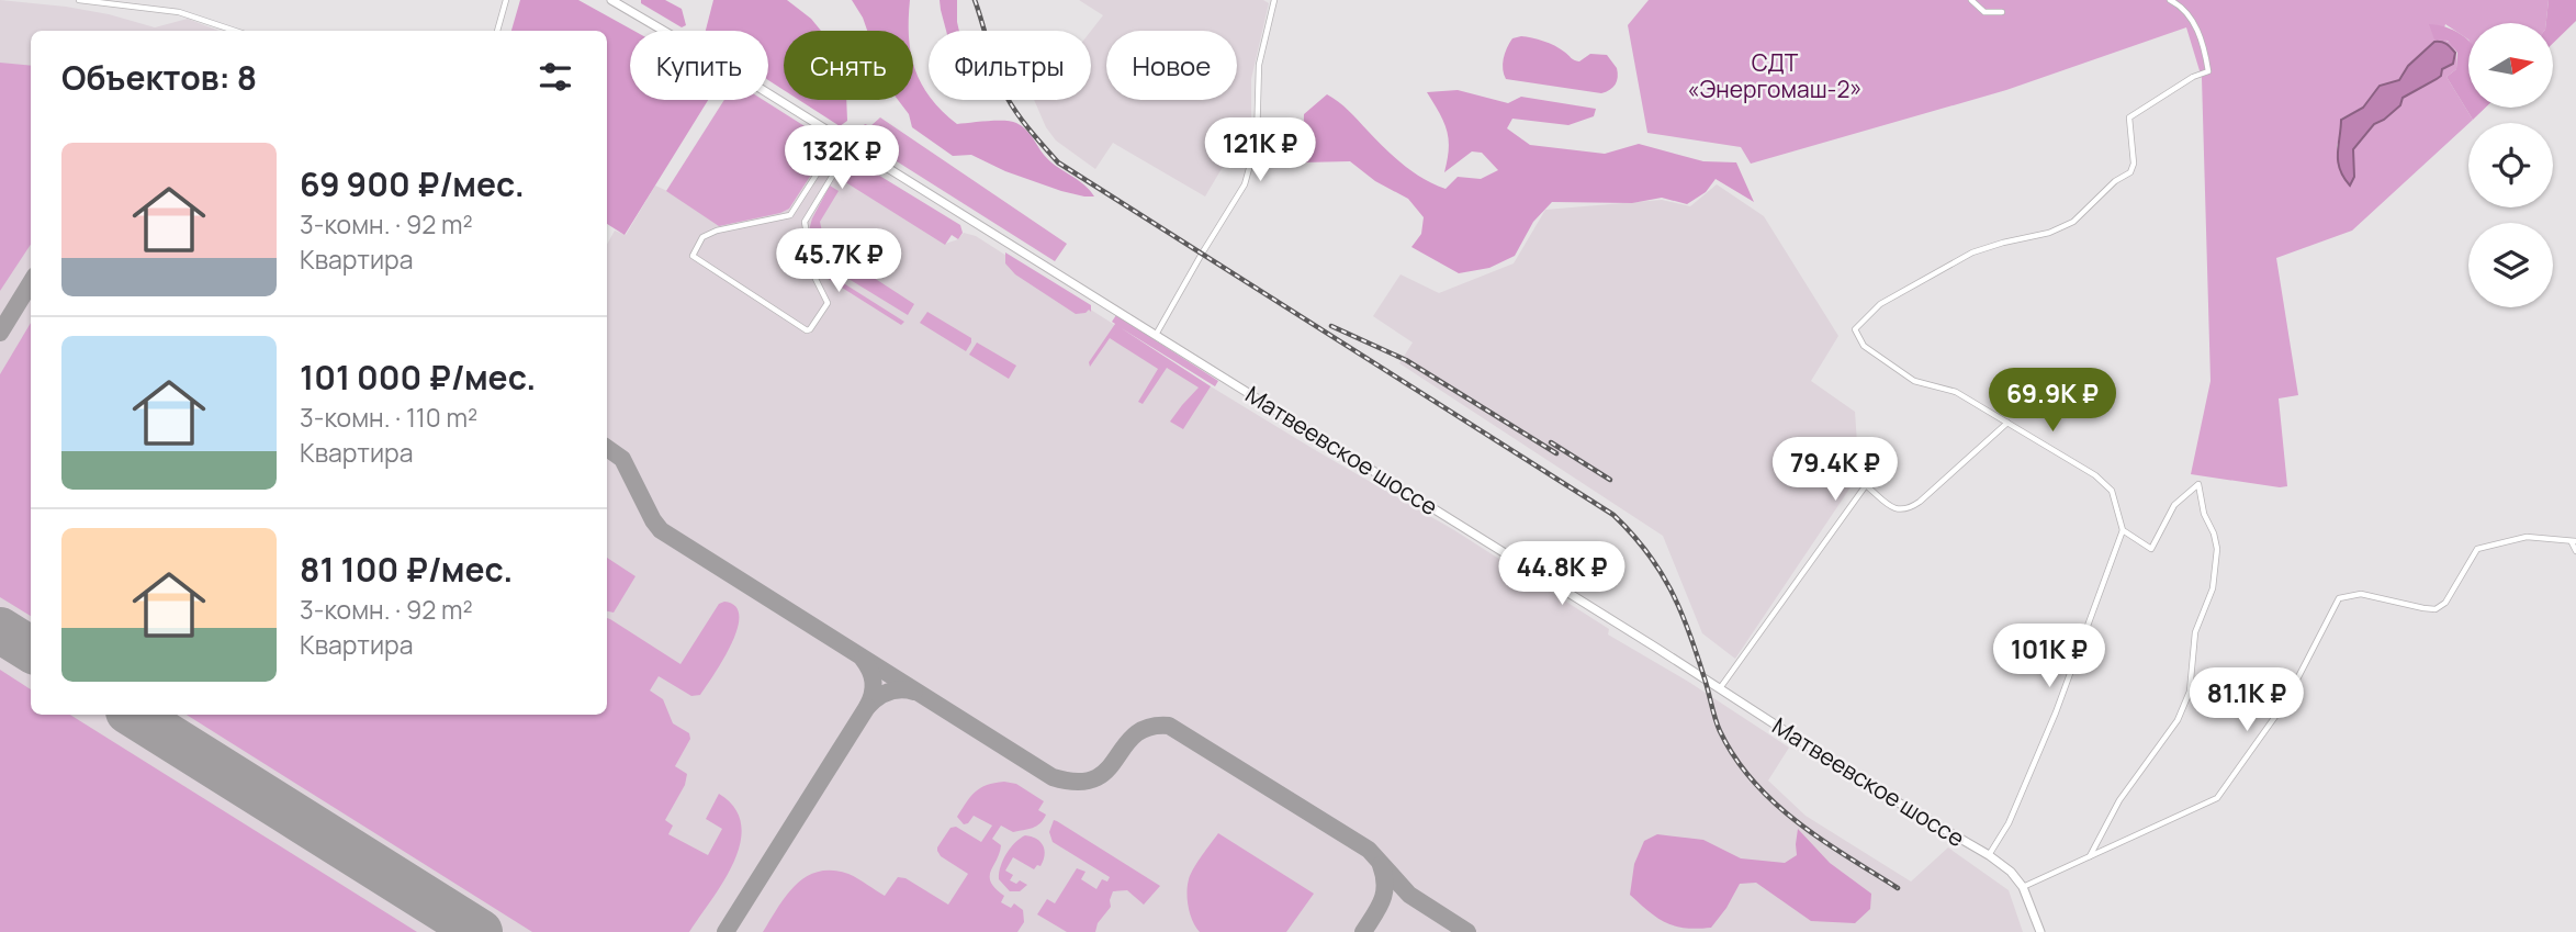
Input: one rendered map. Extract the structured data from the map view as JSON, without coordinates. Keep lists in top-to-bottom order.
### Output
{
  "streets": {
    "main road": ["Матвеевское шоссе"]
  },
  "parks": ["СДТ «Энергомаш-2»"],
  "north": "right",
  "page": {
    "chip": [
      "Купить",
      "Снять",
      "Фильтры",
      "Новое"
    ],
    "heading": "Объектов: 8",
    "price": [
      "121K ₽",
      "132K ₽",
      "45.7K ₽",
      "69.9K ₽",
      "79.4K ₽",
      "44.8K ₽",
      "101K ₽",
      "81.1K ₽"
    ],
    "list": [
      {
        "name": "69 900 ₽/мес.",
        "note": "3-комн. · 92 m² · Квартира"
      },
      {
        "name": "101 000 ₽/мес.",
        "note": "3-комн. · 110 m² · Квартира"
      },
      {
        "name": "81 100 ₽/мес.",
        "note": "3-комн. · 92 m² · Квартира"
      }
    ]
  }
}
